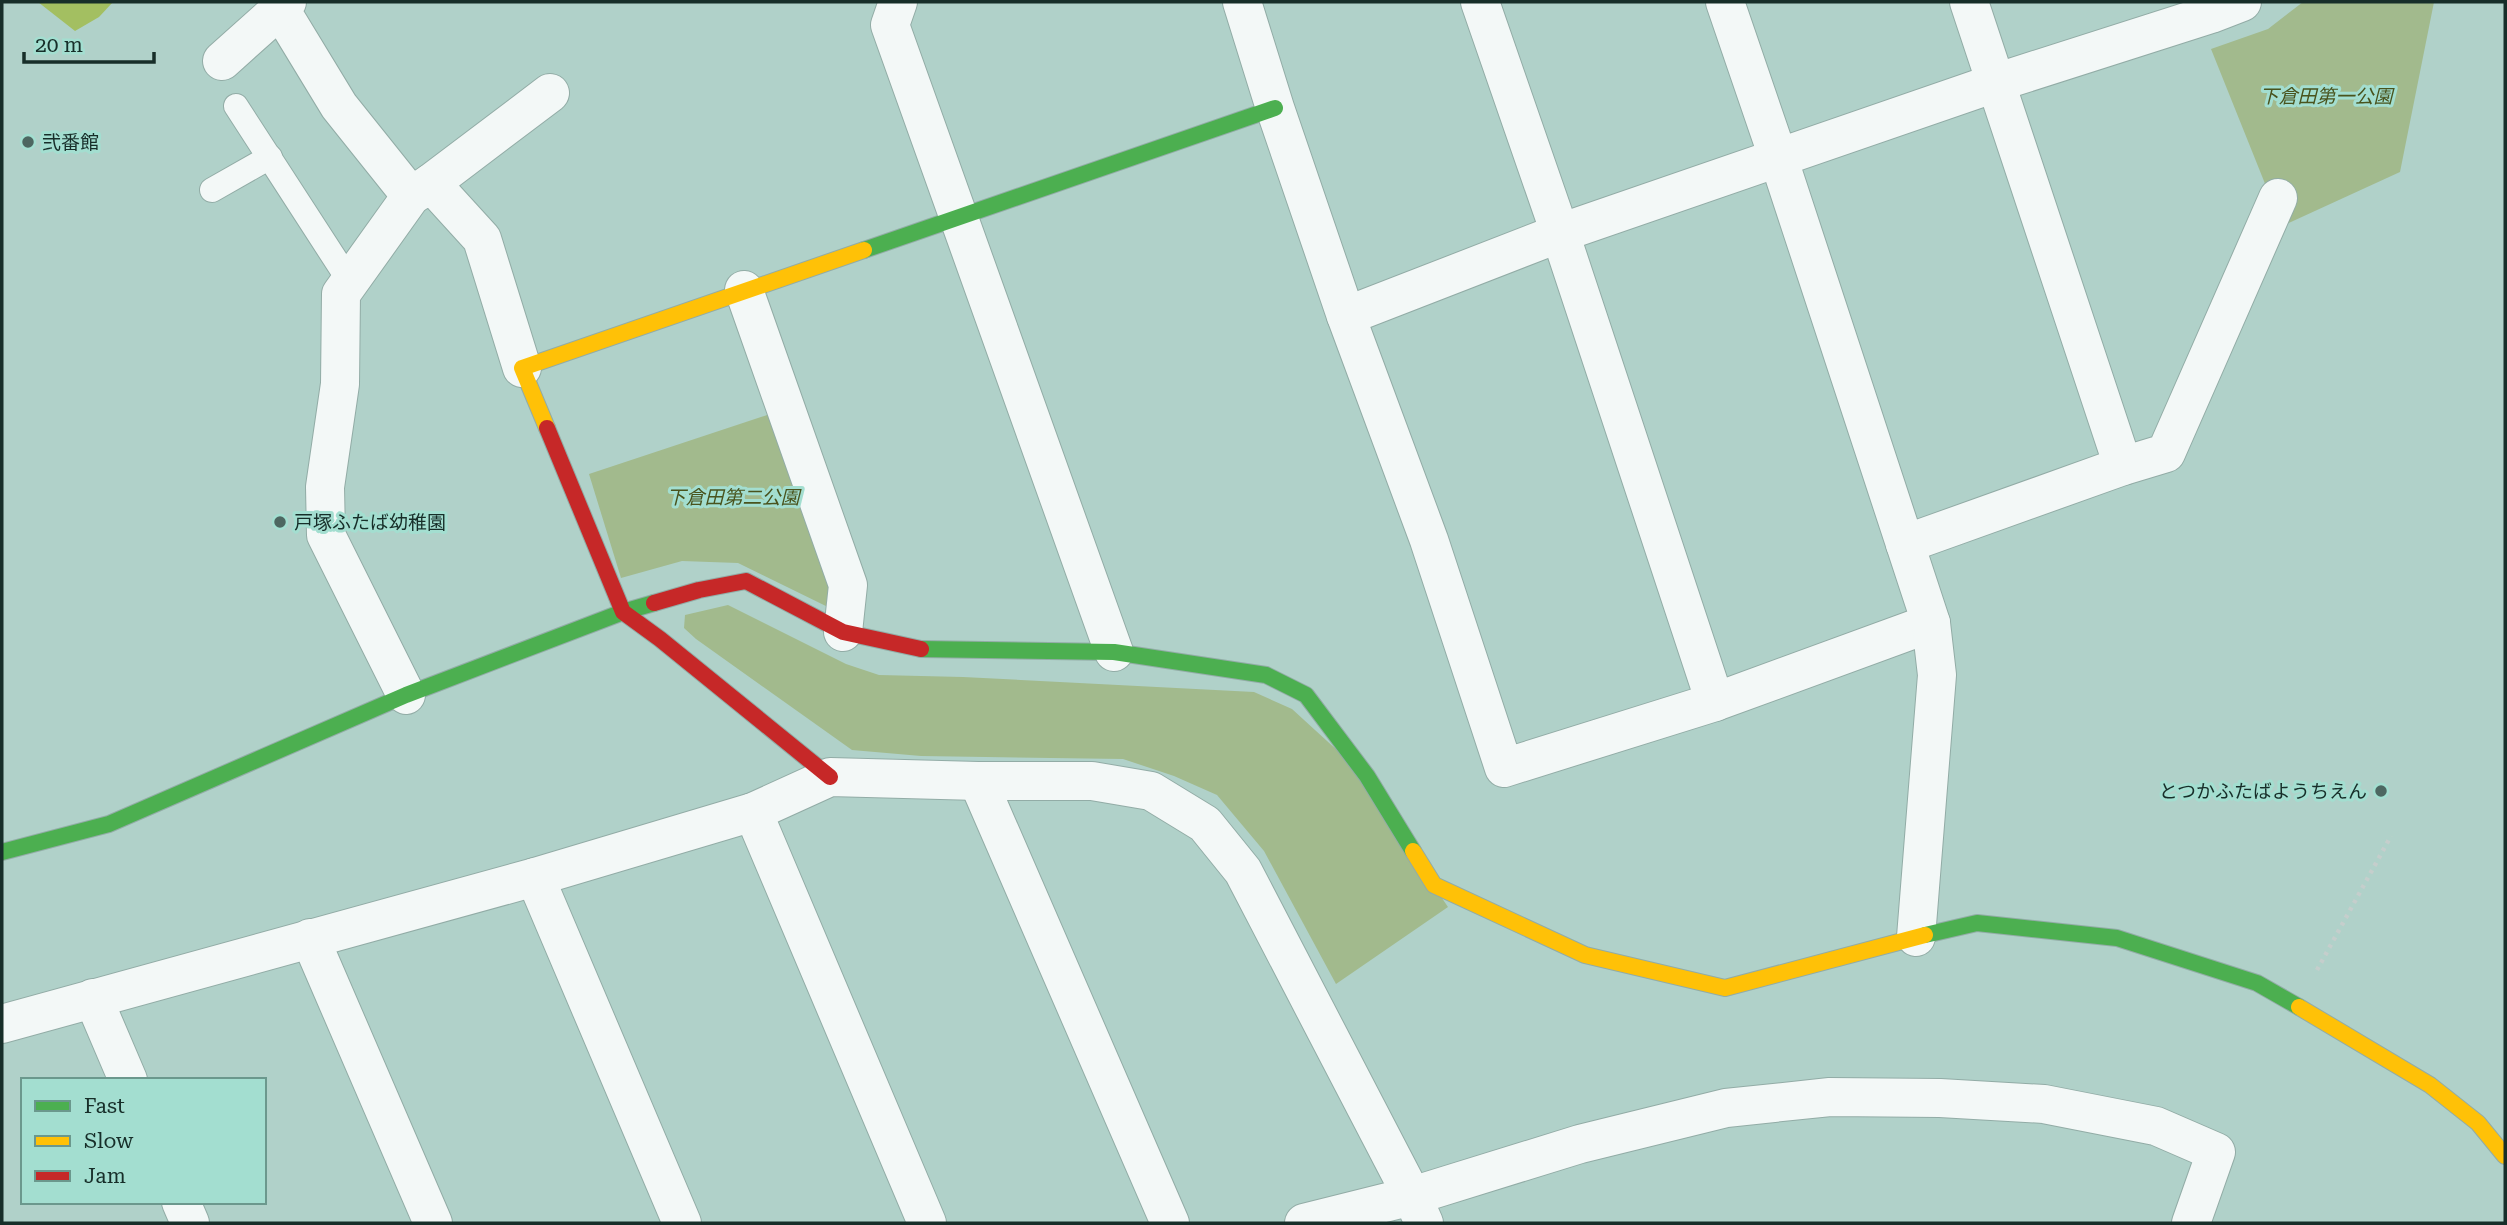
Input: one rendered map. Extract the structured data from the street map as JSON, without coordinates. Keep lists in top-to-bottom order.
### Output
{
  "parks": ["下倉田第一公園", "下倉田第二公園"],
  "places": ["弐番館", "戸塚ふたば幼稚園", "とつかふたばようちえん"],
  "legend": ["Fast", "Slow", "Jam"],
  "scale_bar": "20 m"
}
